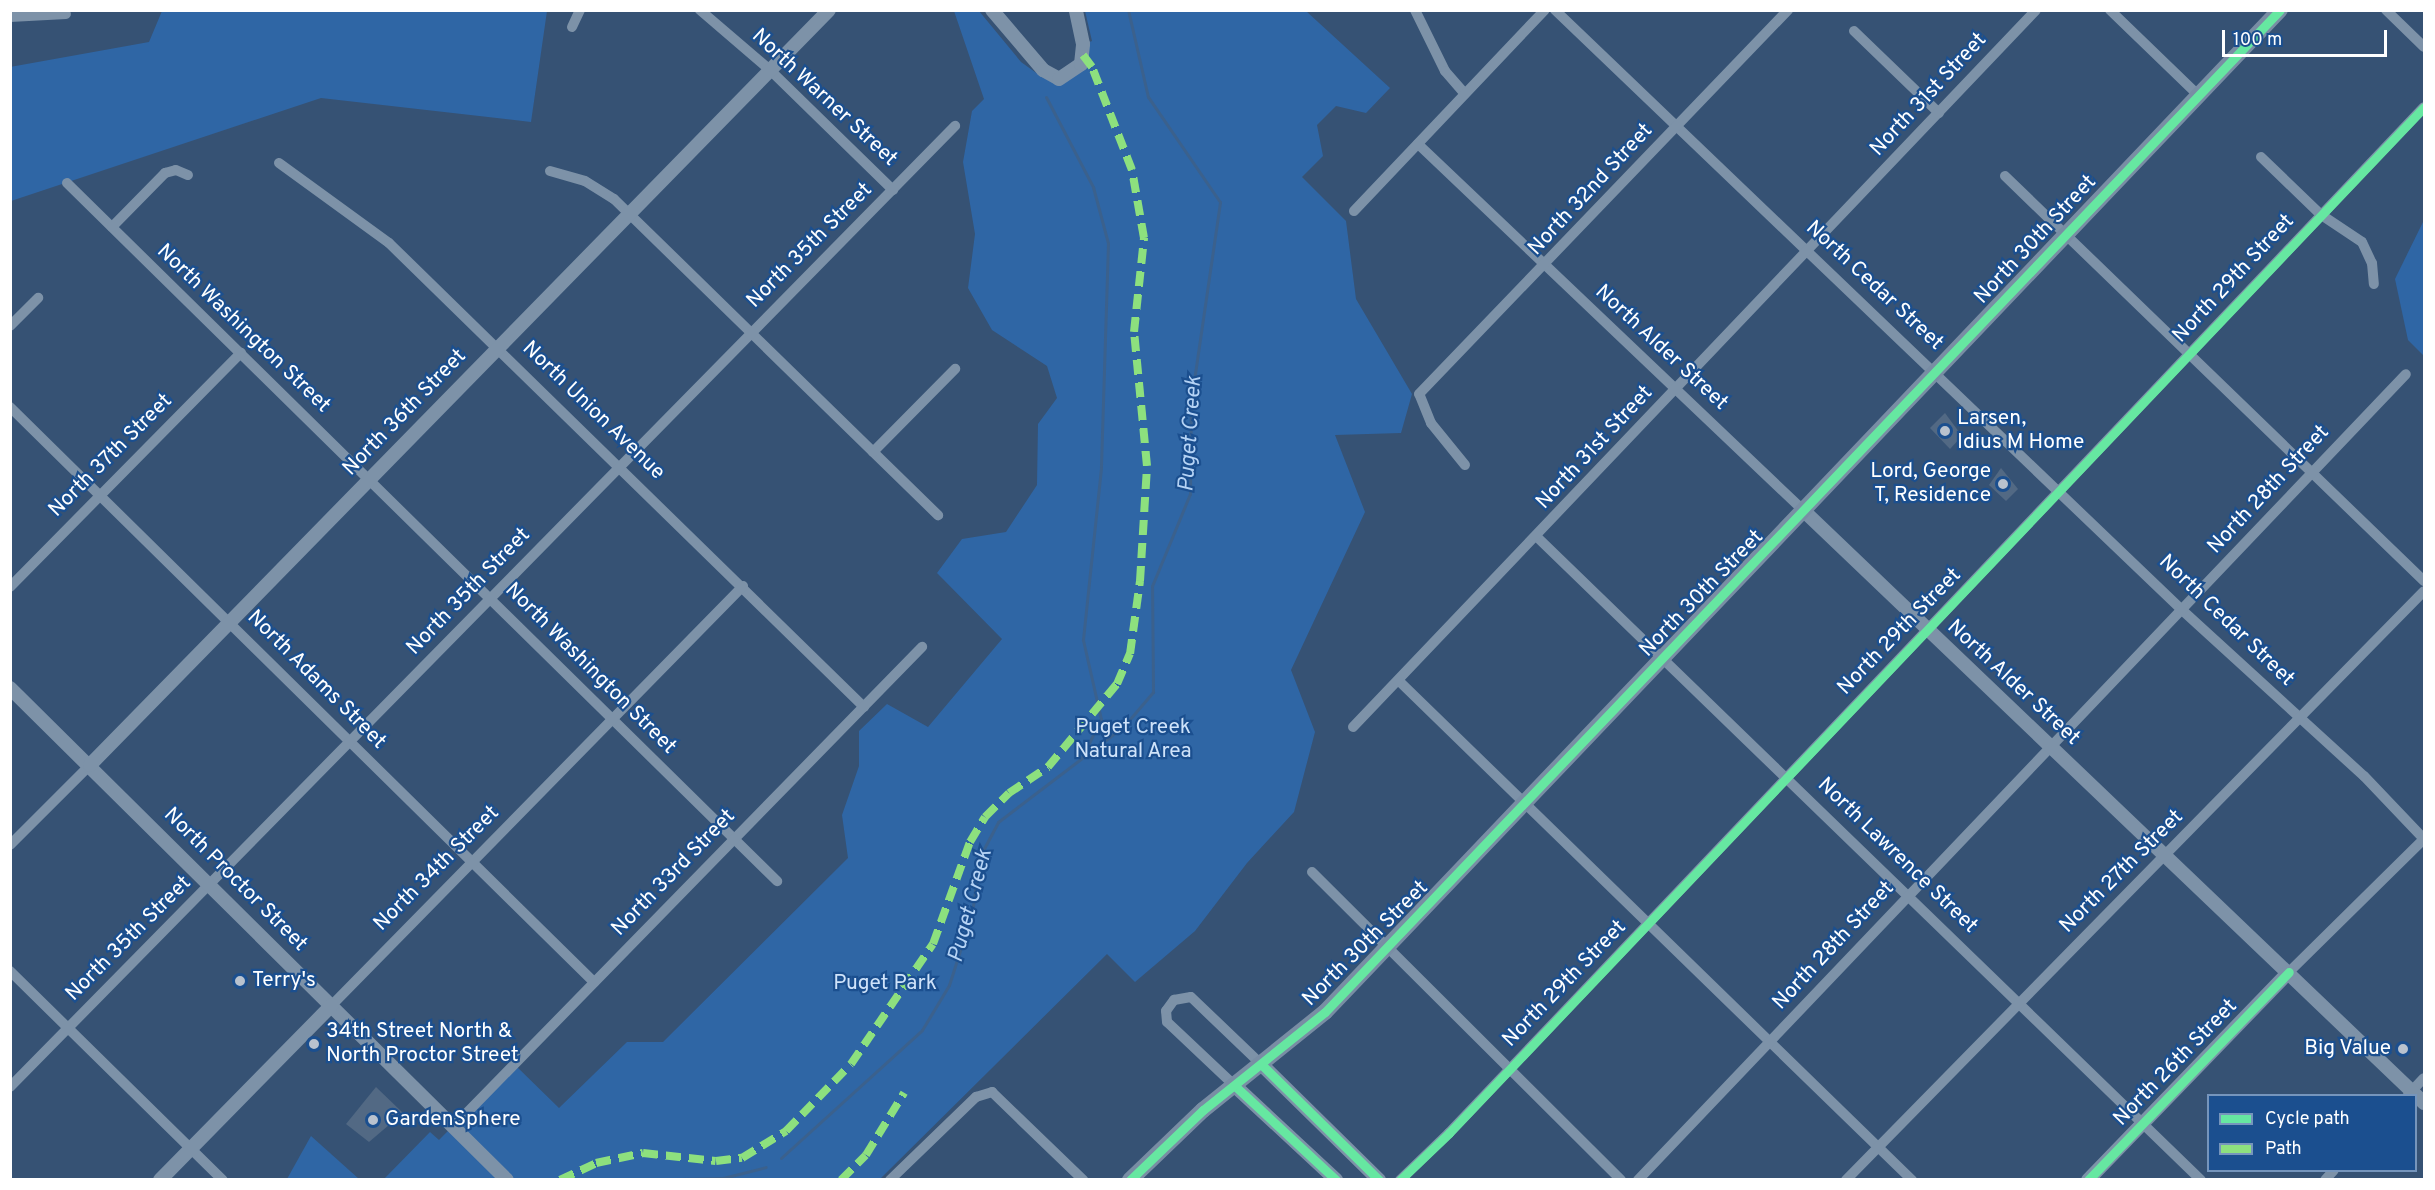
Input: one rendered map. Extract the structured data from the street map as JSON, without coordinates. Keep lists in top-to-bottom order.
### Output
{
  "streets": {
    "main road": ["North 30th Street"],
    "street": [
      "North 31st Street",
      "North Warner Street",
      "North 32nd Street",
      "North 35th Street",
      "North 29th Street",
      "North Cedar Street",
      "North Washington Street",
      "North Alder Street",
      "North Union Avenue",
      "North 36th Street",
      "North 37th Street",
      "North 28th Street",
      "North Adams Street",
      "North Lawrence Street",
      "North 34th Street",
      "North 27th Street",
      "North 33rd Street",
      "North Proctor Street",
      "North 26th Street"
    ]
  },
  "crossings": [
    ["North 31st Street", "North Cedar Street"],
    ["North 31st Street", "North Alder Street"],
    ["North 31st Street", "North Lawrence Street"],
    ["North Warner Street", "North 35th Street"],
    ["North Warner Street", "North 36th Street"],
    ["North 32nd Street", "North Cedar Street"],
    ["North 32nd Street", "North Alder Street"],
    ["North 30th Street", "North Cedar Street"],
    ["North 30th Street", "North Alder Street"],
    ["North 30th Street", "North Lawrence Street"],
    ["North 35th Street", "North Washington Street"],
    ["North 35th Street", "North Union Avenue"],
    ["North 35th Street", "North Adams Street"],
    ["North 35th Street", "North Proctor Street"],
    ["North 29th Street", "North Cedar Street"],
    ["North 29th Street", "North Alder Street"],
    ["North 29th Street", "North Lawrence Street"],
    ["North Cedar Street", "North 28th Street"],
    ["North Cedar Street", "North 27th Street"],
    ["North Cedar Street", "North 26th Street"],
    ["North Washington Street", "North 36th Street"],
    ["North Washington Street", "North 37th Street"],
    ["North Washington Street", "North 34th Street"],
    ["North Washington Street", "North 33rd Street"],
    ["North Alder Street", "North 28th Street"],
    ["North Alder Street", "North 27th Street"],
    ["North Alder Street", "North 26th Street"],
    ["North Union Avenue", "North 36th Street"],
    ["North Union Avenue", "North 34th Street"],
    ["North Union Avenue", "North 33rd Street"],
    ["North 36th Street", "North Adams Street"],
    ["North 36th Street", "North Proctor Street"],
    ["North 37th Street", "North Adams Street"],
    ["North 28th Street", "North Lawrence Street"],
    ["North Adams Street", "North 34th Street"],
    ["North Adams Street", "North 33rd Street"],
    ["North Lawrence Street", "North 27th Street"],
    ["North Lawrence Street", "North 26th Street"],
    ["North 34th Street", "North Proctor Street"],
    ["North 33rd Street", "North Proctor Street"]
  ],
  "water": ["Puget Creek"],
  "parks": ["Puget Creek Natural Area", "Puget Park"],
  "places": [
    "Larsen, Idius M Home",
    "Lord, George T, Residence",
    "Terry's",
    "34th Street North & North Proctor Street",
    "Big Value",
    "GardenSphere"
  ],
  "legend": ["Cycle path", "Path"],
  "scale_bar": "100 m"
}
